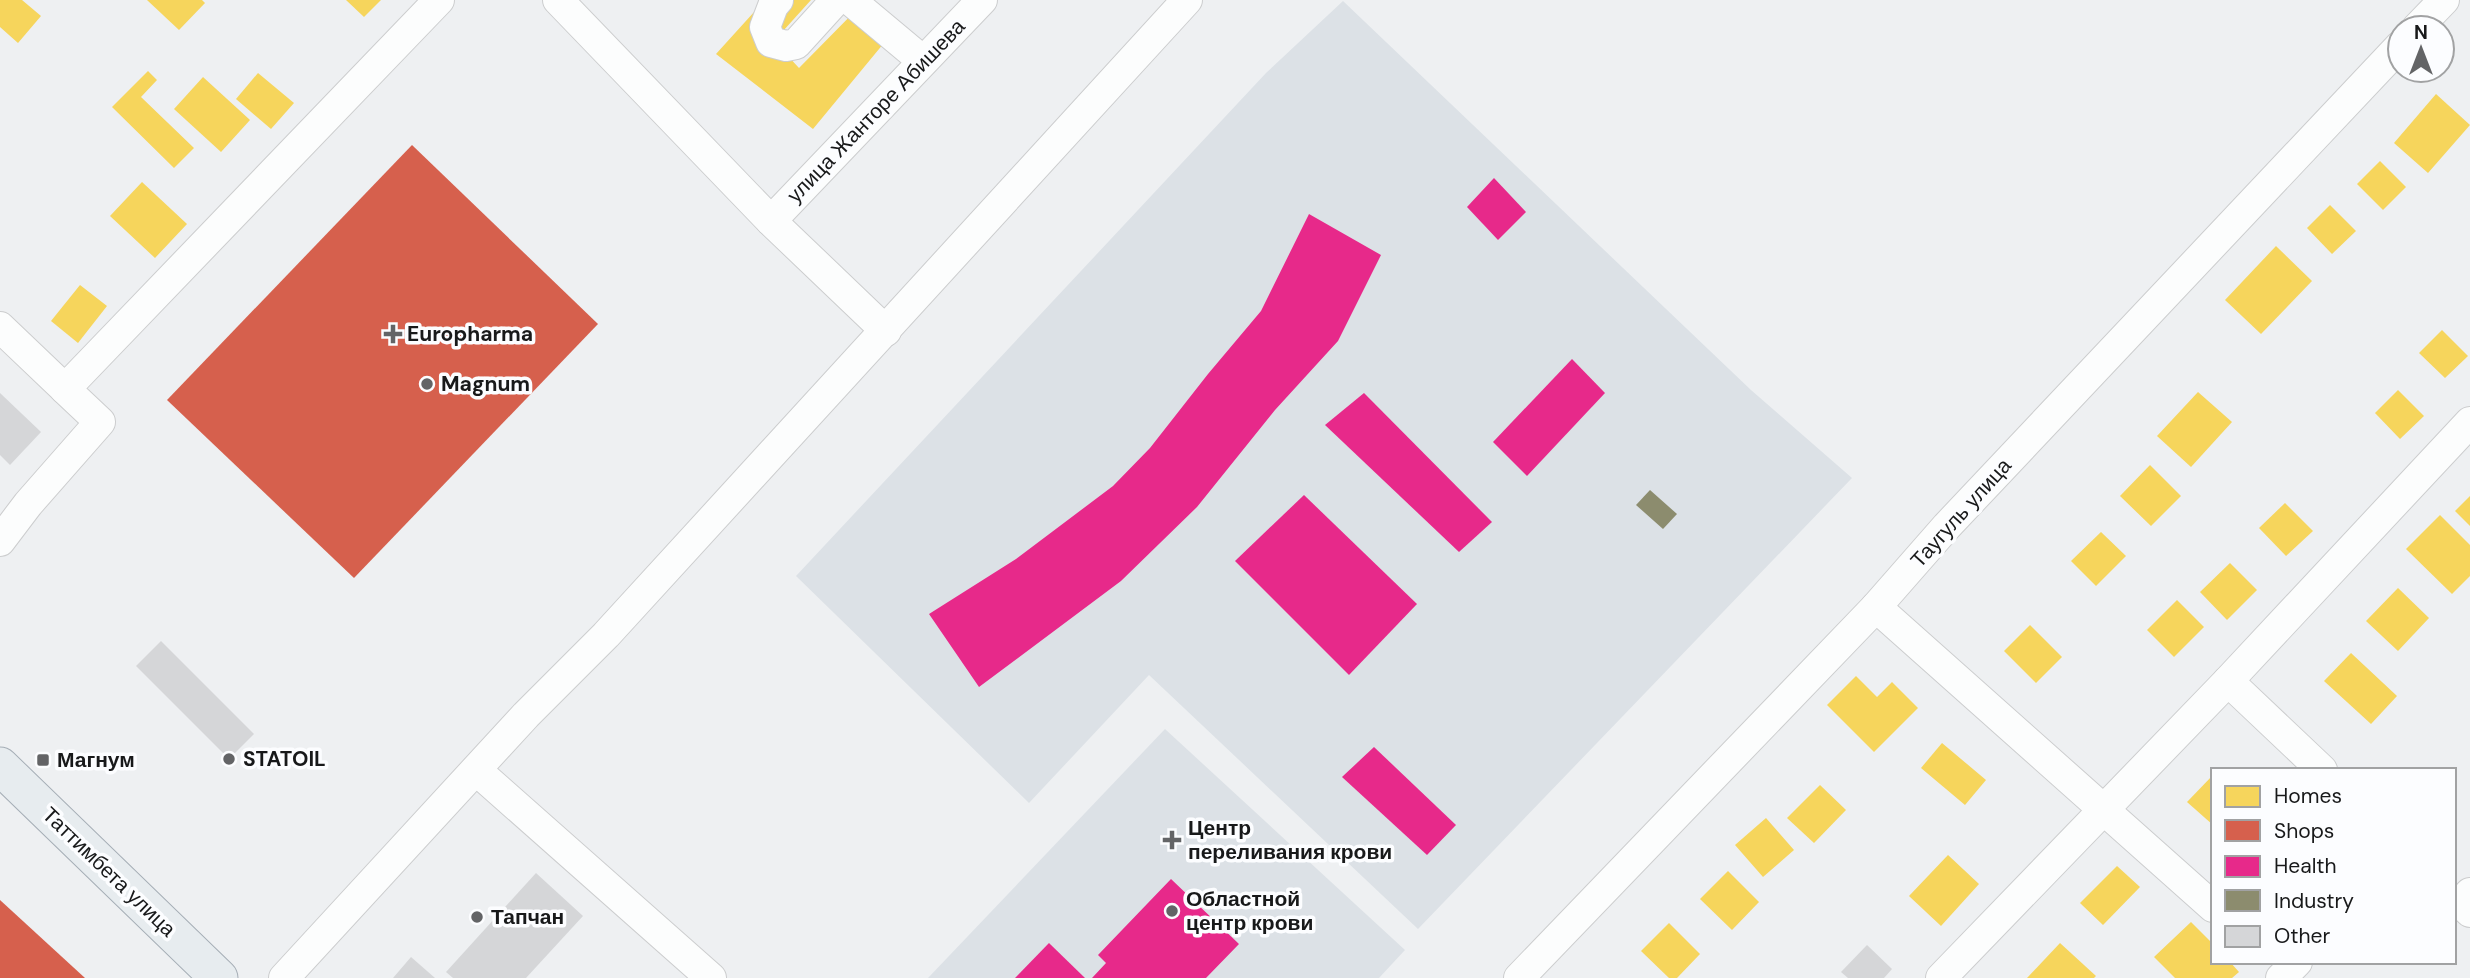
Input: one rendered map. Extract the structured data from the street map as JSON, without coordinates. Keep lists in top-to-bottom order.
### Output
{
  "streets": {
    "main road": ["Таттимбета улица"],
    "street": ["улица Жанторе Абишева", "Таугуль улица"]
  },
  "places": {
    "health": ["Europharma", "Центр переливания крови"],
    "other": [
      "Magnum",
      "STATOIL",
      "Областной центр крови",
      "Тапчан"
    ],
    "transit": ["Магнум"]
  },
  "legend": [
    "Homes",
    "Shops",
    "Health",
    "Industry",
    "Other"
  ],
  "north": "top"
}
